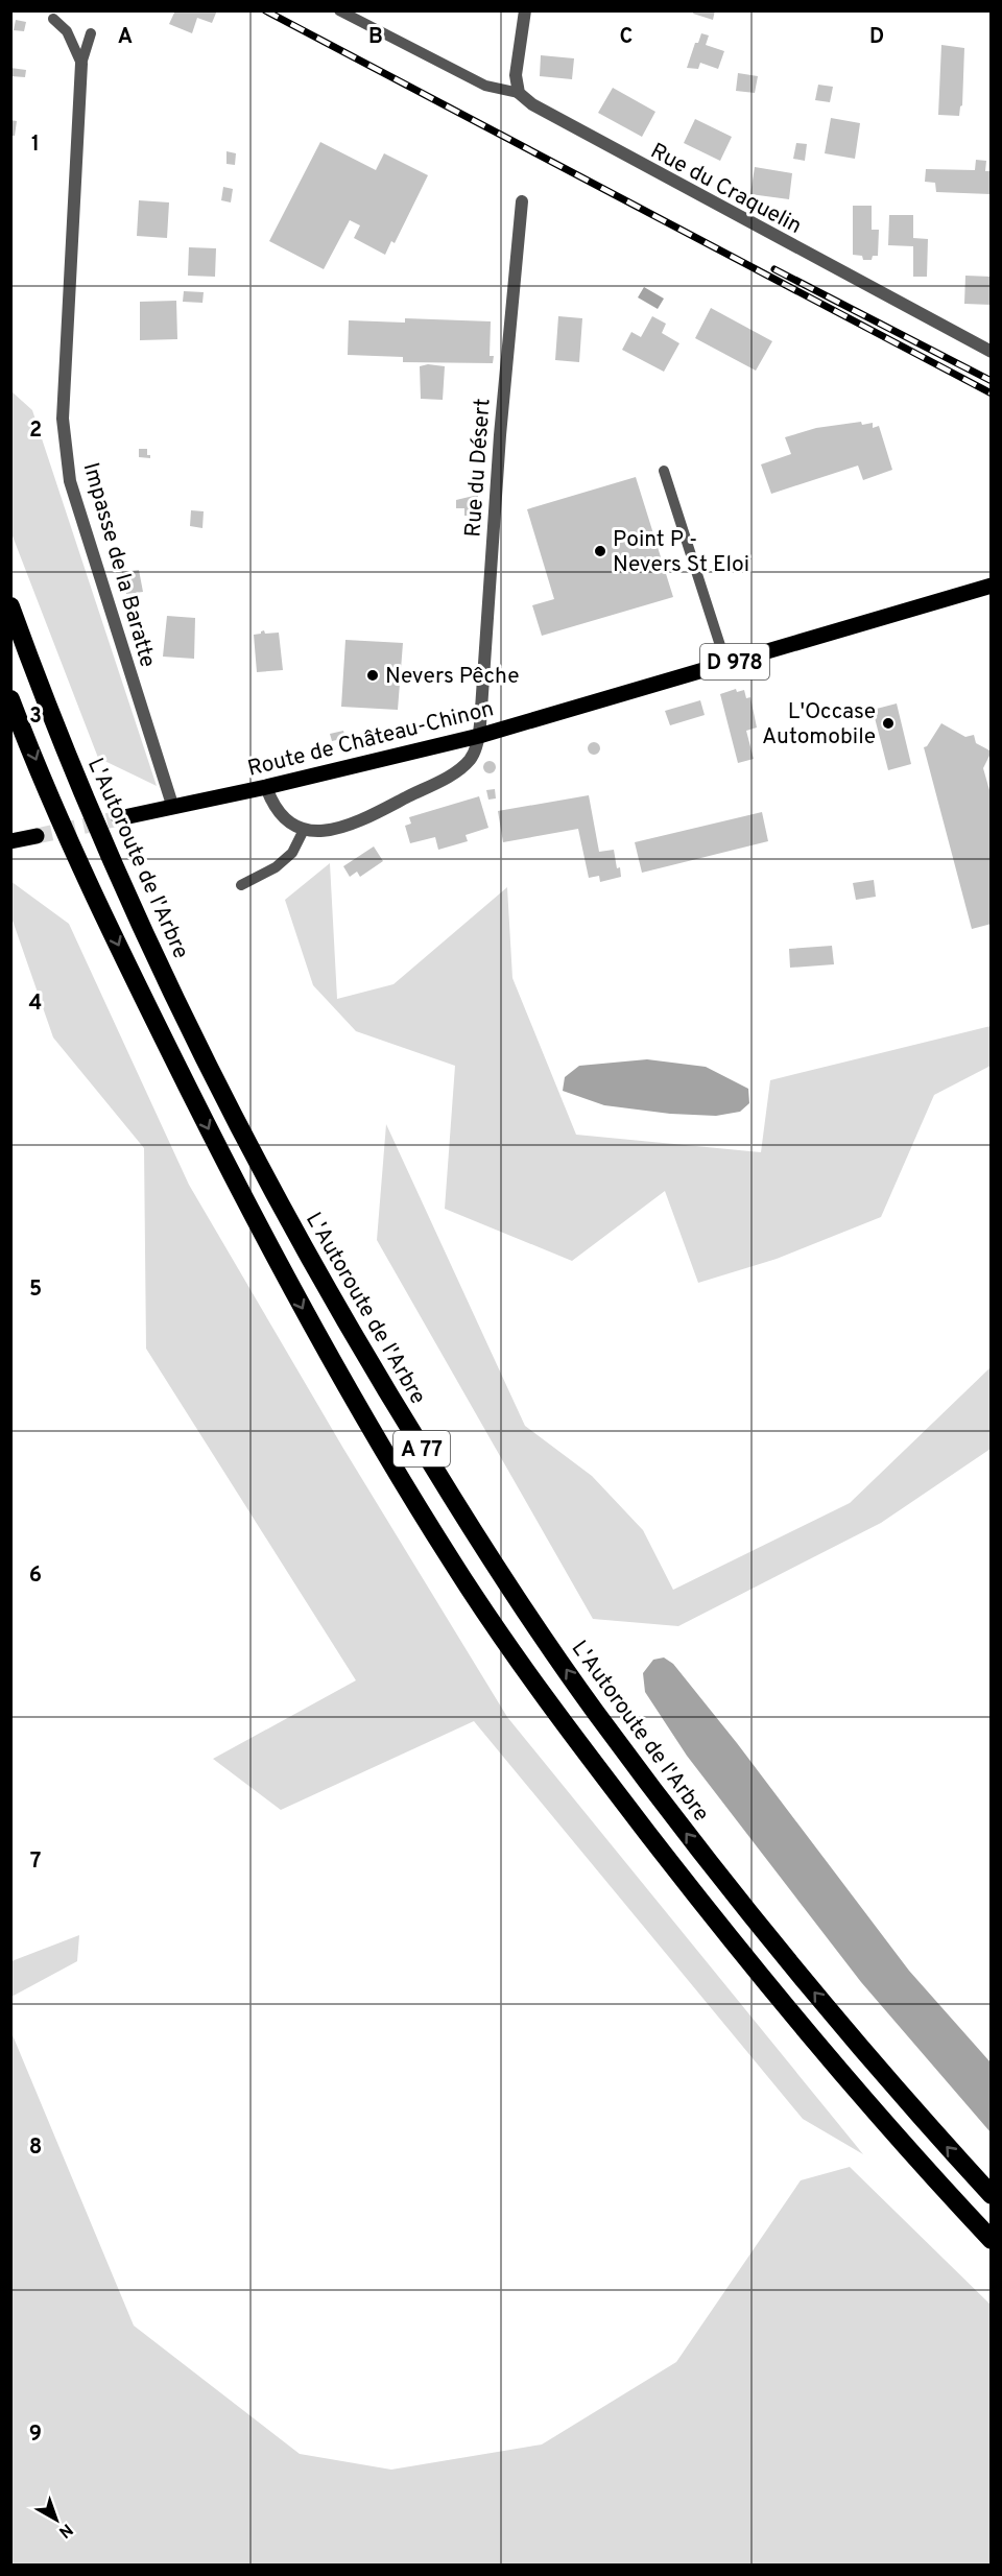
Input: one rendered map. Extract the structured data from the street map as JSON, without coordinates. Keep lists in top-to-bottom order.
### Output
{
  "streets": {
    "highway": ["L'Autoroute de l'Arbre", "A 77"],
    "main road": ["D 978", "Route de Château-Chinon"],
    "street": ["Rue du Craquelin", "Rue du Désert", "Impasse de la Baratte"]
  },
  "crossings": [
    ["Rue du Désert", "Route de Château-Chinon"],
    ["Impasse de la Baratte", "Route de Château-Chinon"]
  ],
  "places": ["Point P - Nevers St Eloi", "Nevers Pêche", "L'Occase Automobile"],
  "north": "bottom right",
  "grid": {
    "columns": [
      "A",
      "B",
      "C",
      "D"
    ],
    "rows": [
      "1",
      "2",
      "3",
      "4",
      "5",
      "6",
      "7",
      "8",
      "9"
    ]
  }
}
